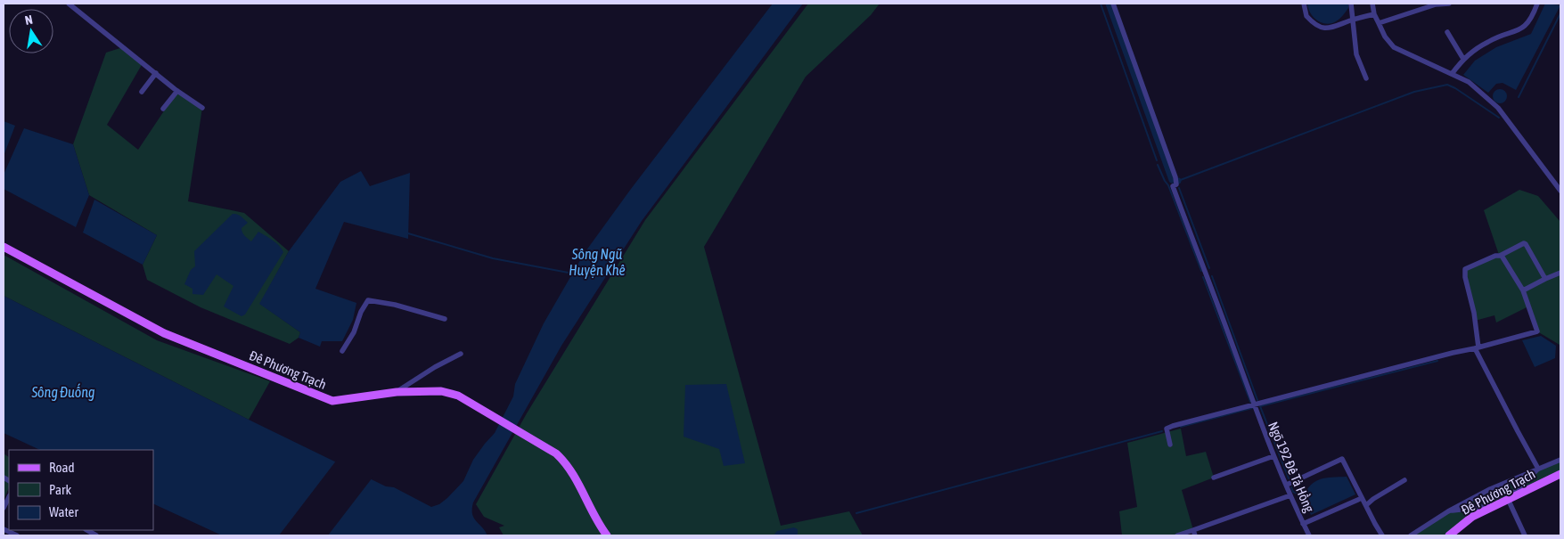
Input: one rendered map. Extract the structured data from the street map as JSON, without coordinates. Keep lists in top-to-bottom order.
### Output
{
  "streets": {
    "main road": ["Đê Phương Trạch"],
    "street": ["Ngõ 192 Đê Tả Hồng"]
  },
  "water": ["Sông Ngũ Huyện Khê", "Sông Đuống"],
  "legend": ["Road", "Park", "Water"],
  "north": "top"
}
